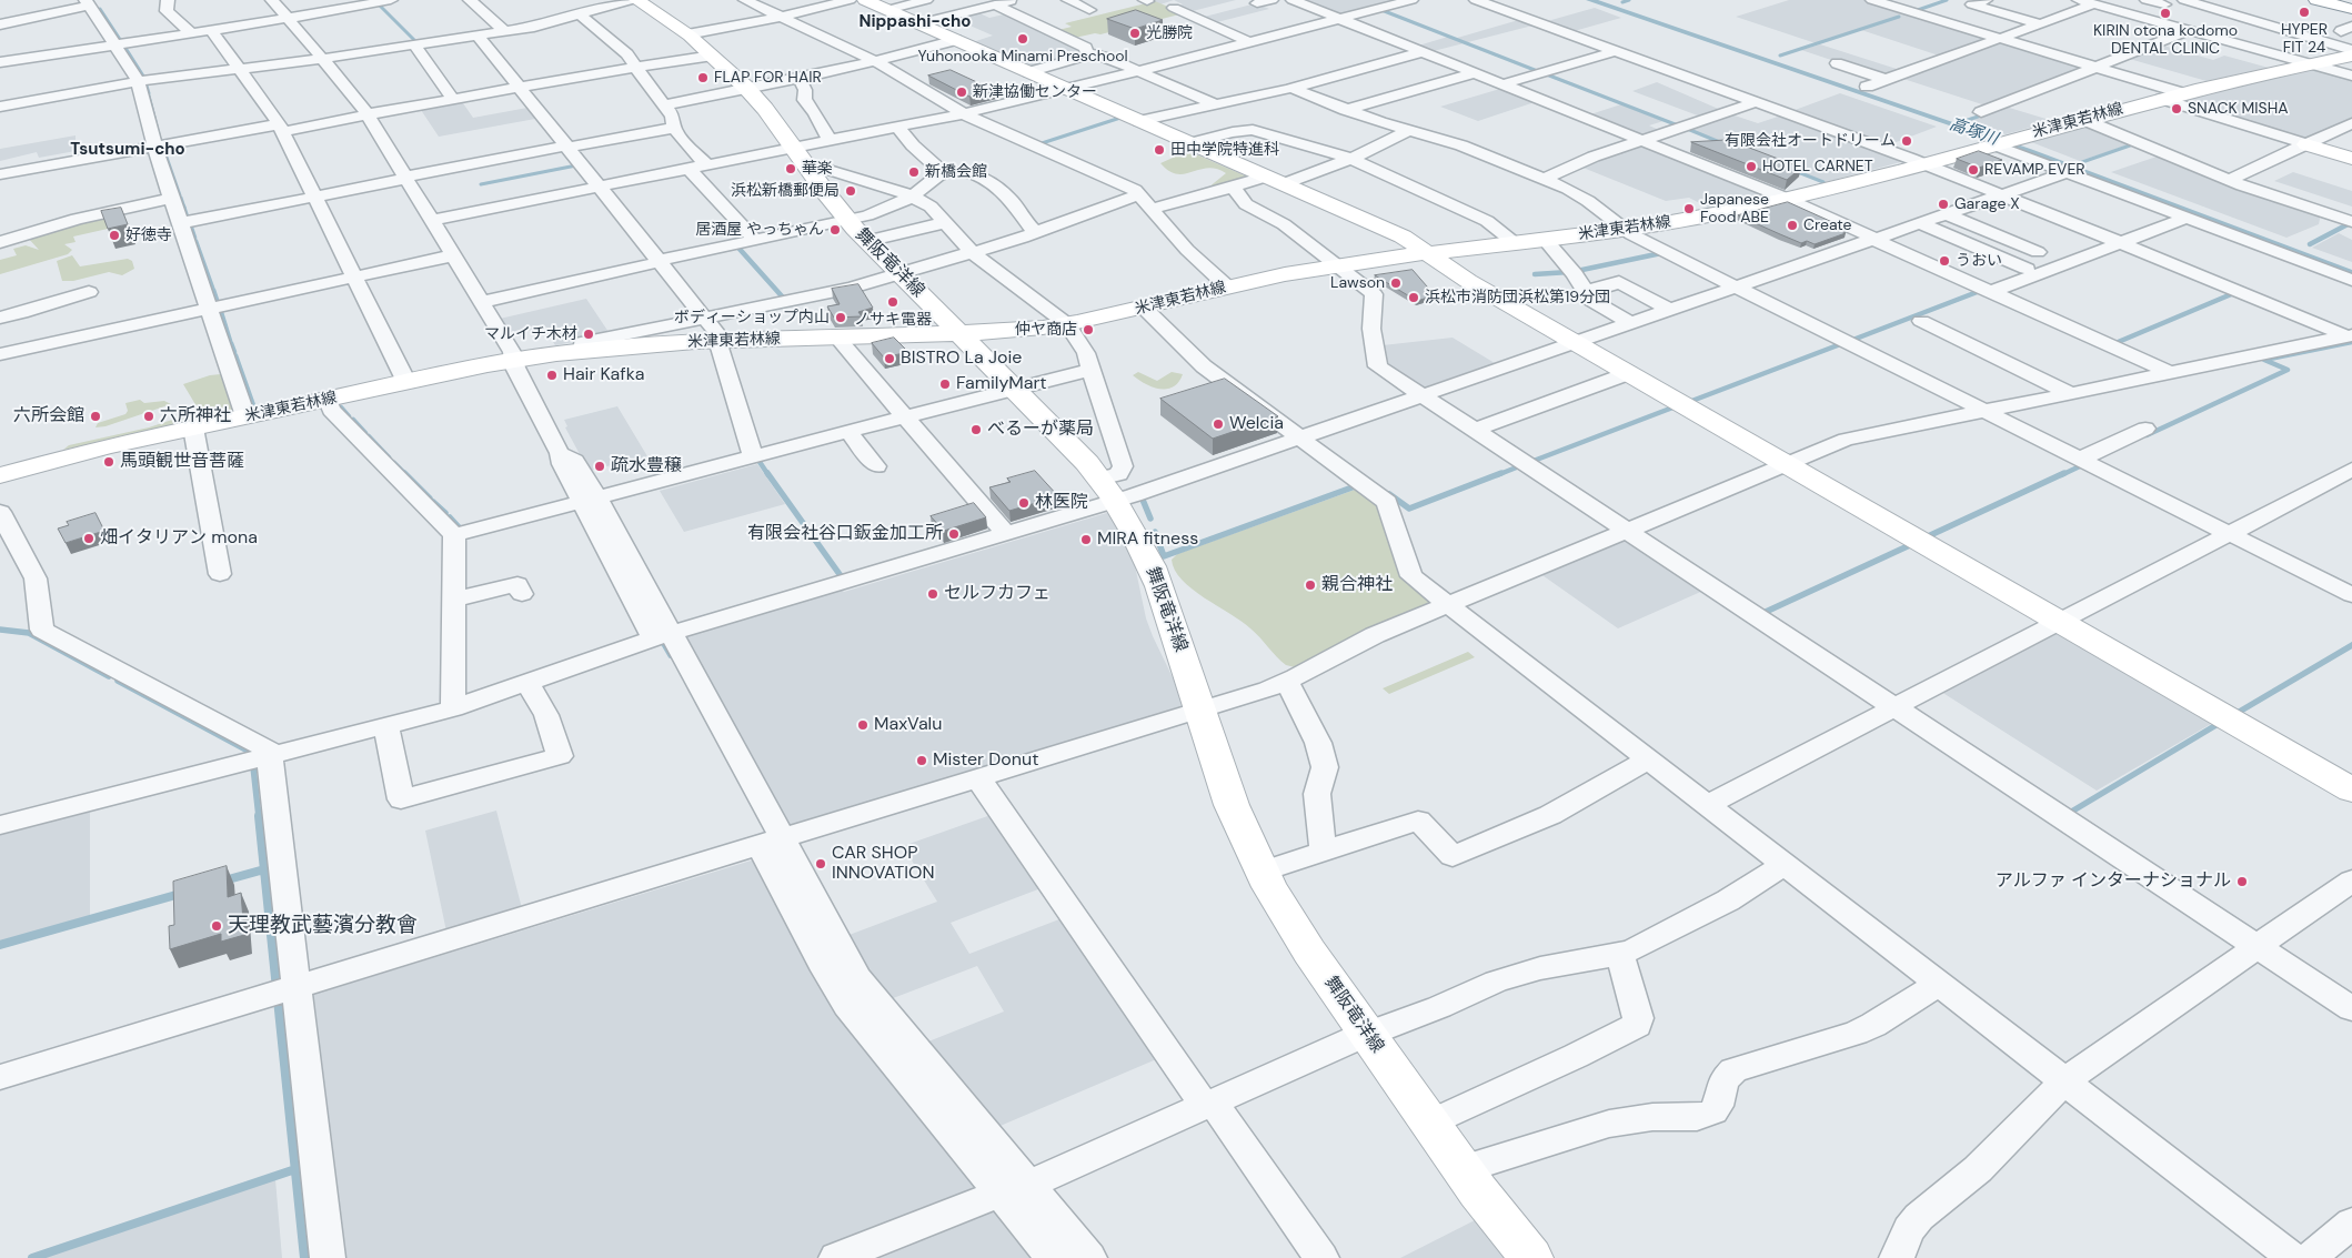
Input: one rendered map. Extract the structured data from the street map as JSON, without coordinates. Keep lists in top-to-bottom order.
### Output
{
  "streets": {
    "main road": ["米津東若林線", "舞阪竜洋線"]
  },
  "crossings": [
    ["米津東若林線", "舞阪竜洋線"]
  ],
  "districts": ["Nippashi-cho", "Tsutsumi-cho"],
  "water": ["高塚川"],
  "places": [
    "HYPER FIT 24",
    "KIRIN otona kodomo DENTAL CLINIC",
    "光勝院",
    "Yuhonooka Minami Preschool",
    "FLAP FOR HAIR",
    "新津協働センター",
    "SNACK MISHA",
    "有限会社オートドリーム",
    "田中学院特進科",
    "HOTEL CARNET",
    "華楽",
    "REVAMP EVER",
    "新橋会館",
    "浜松新橋郵便局",
    "Garage X",
    "Japanese Food ABE",
    "Create",
    "居酒屋 やっちゃん",
    "好徳寺",
    "うおい",
    "Lawson",
    "浜松市消防団浜松第19分団",
    "ノサキ電器",
    "ボディーショップ内山",
    "仲ヤ商店",
    "マルイチ木材",
    "BISTRO La Joie",
    "Hair Kafka",
    "FamilyMart",
    "六所会館",
    "六所神社",
    "Welcia",
    "べるーが薬局",
    "馬頭観世音菩薩",
    "疏水豊穣",
    "林医院",
    "有限会社谷口鈑金加工所",
    "畑イタリアン mona",
    "MIRA fitness",
    "親合神社",
    "セルフカフェ",
    "MaxValu",
    "Mister Donut",
    "CAR SHOP INNOVATION",
    "アルファ インターナショナル",
    "天理教武藝濱分教會"
  ]
}
